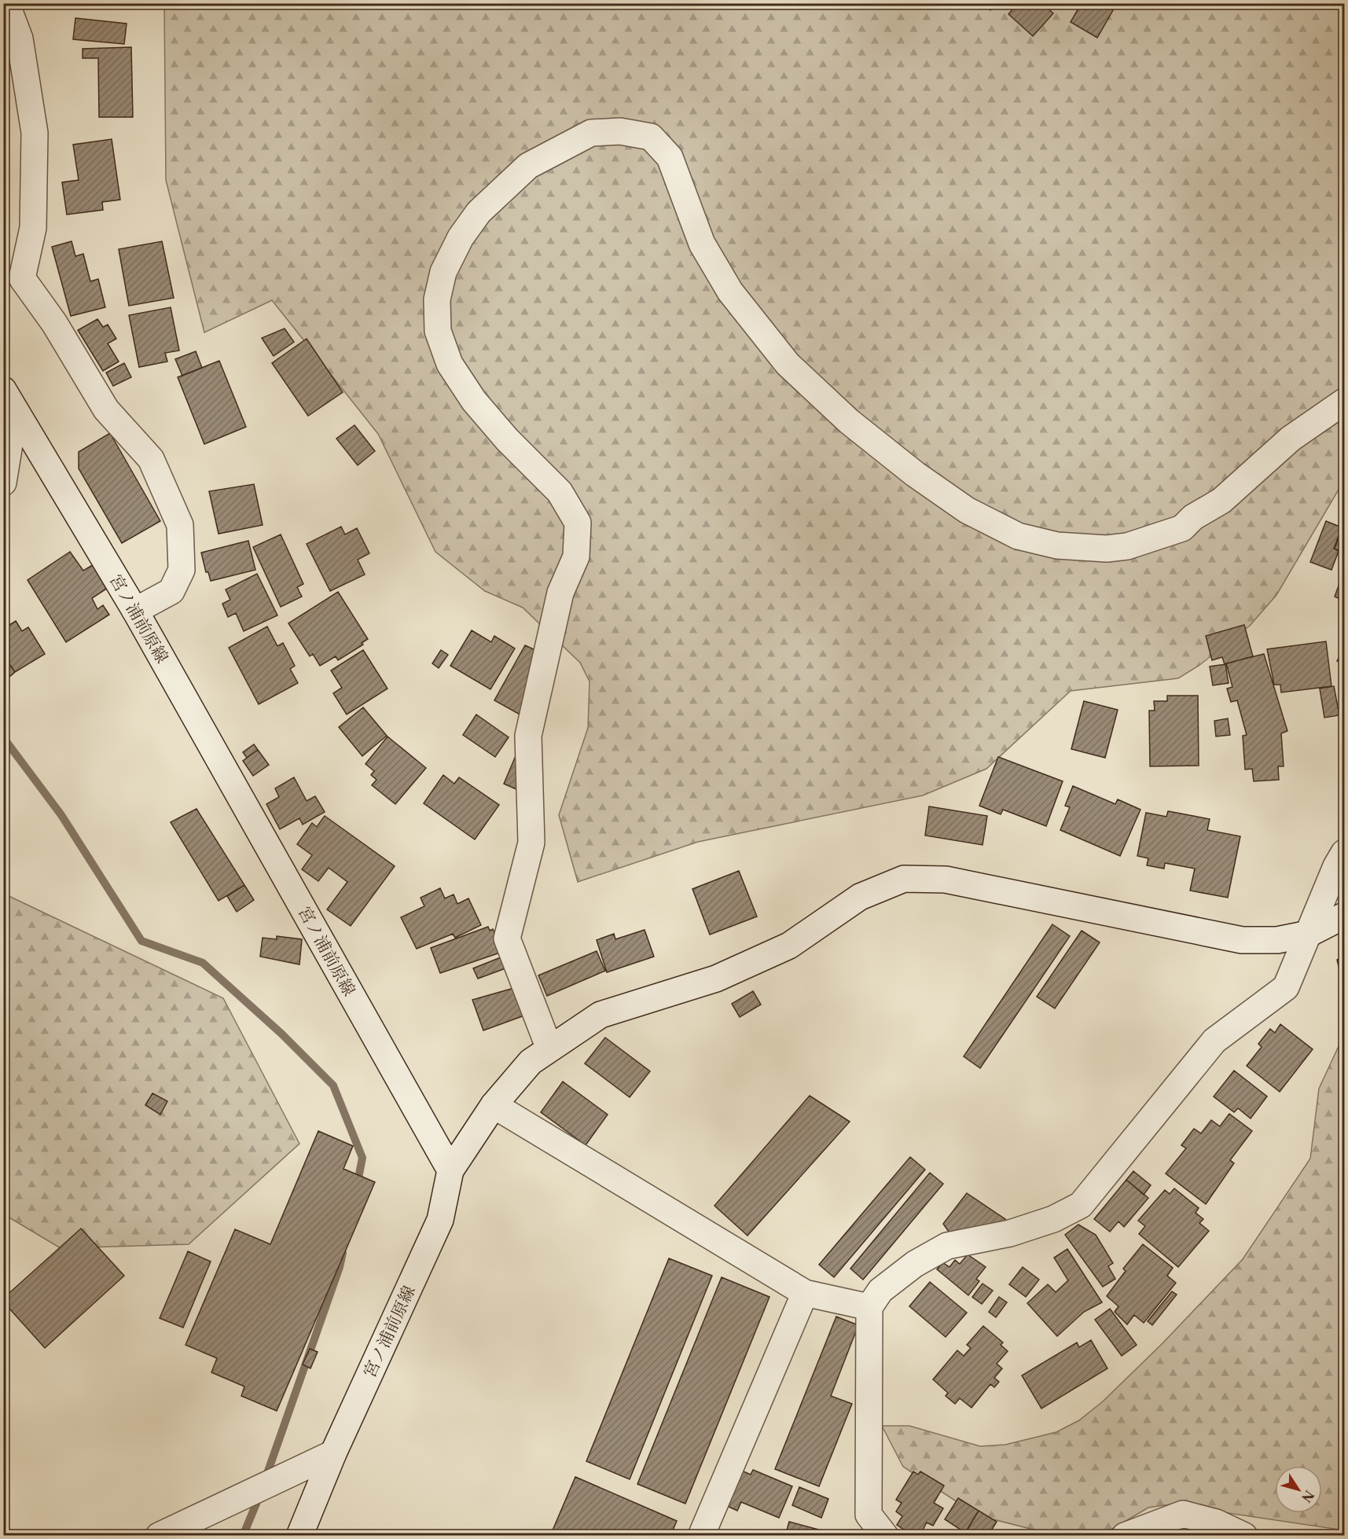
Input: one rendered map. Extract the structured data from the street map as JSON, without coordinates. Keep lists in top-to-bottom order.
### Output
{
  "streets": {
    "street": ["宮ノ浦前原線"]
  },
  "north": "bottom right"
}
